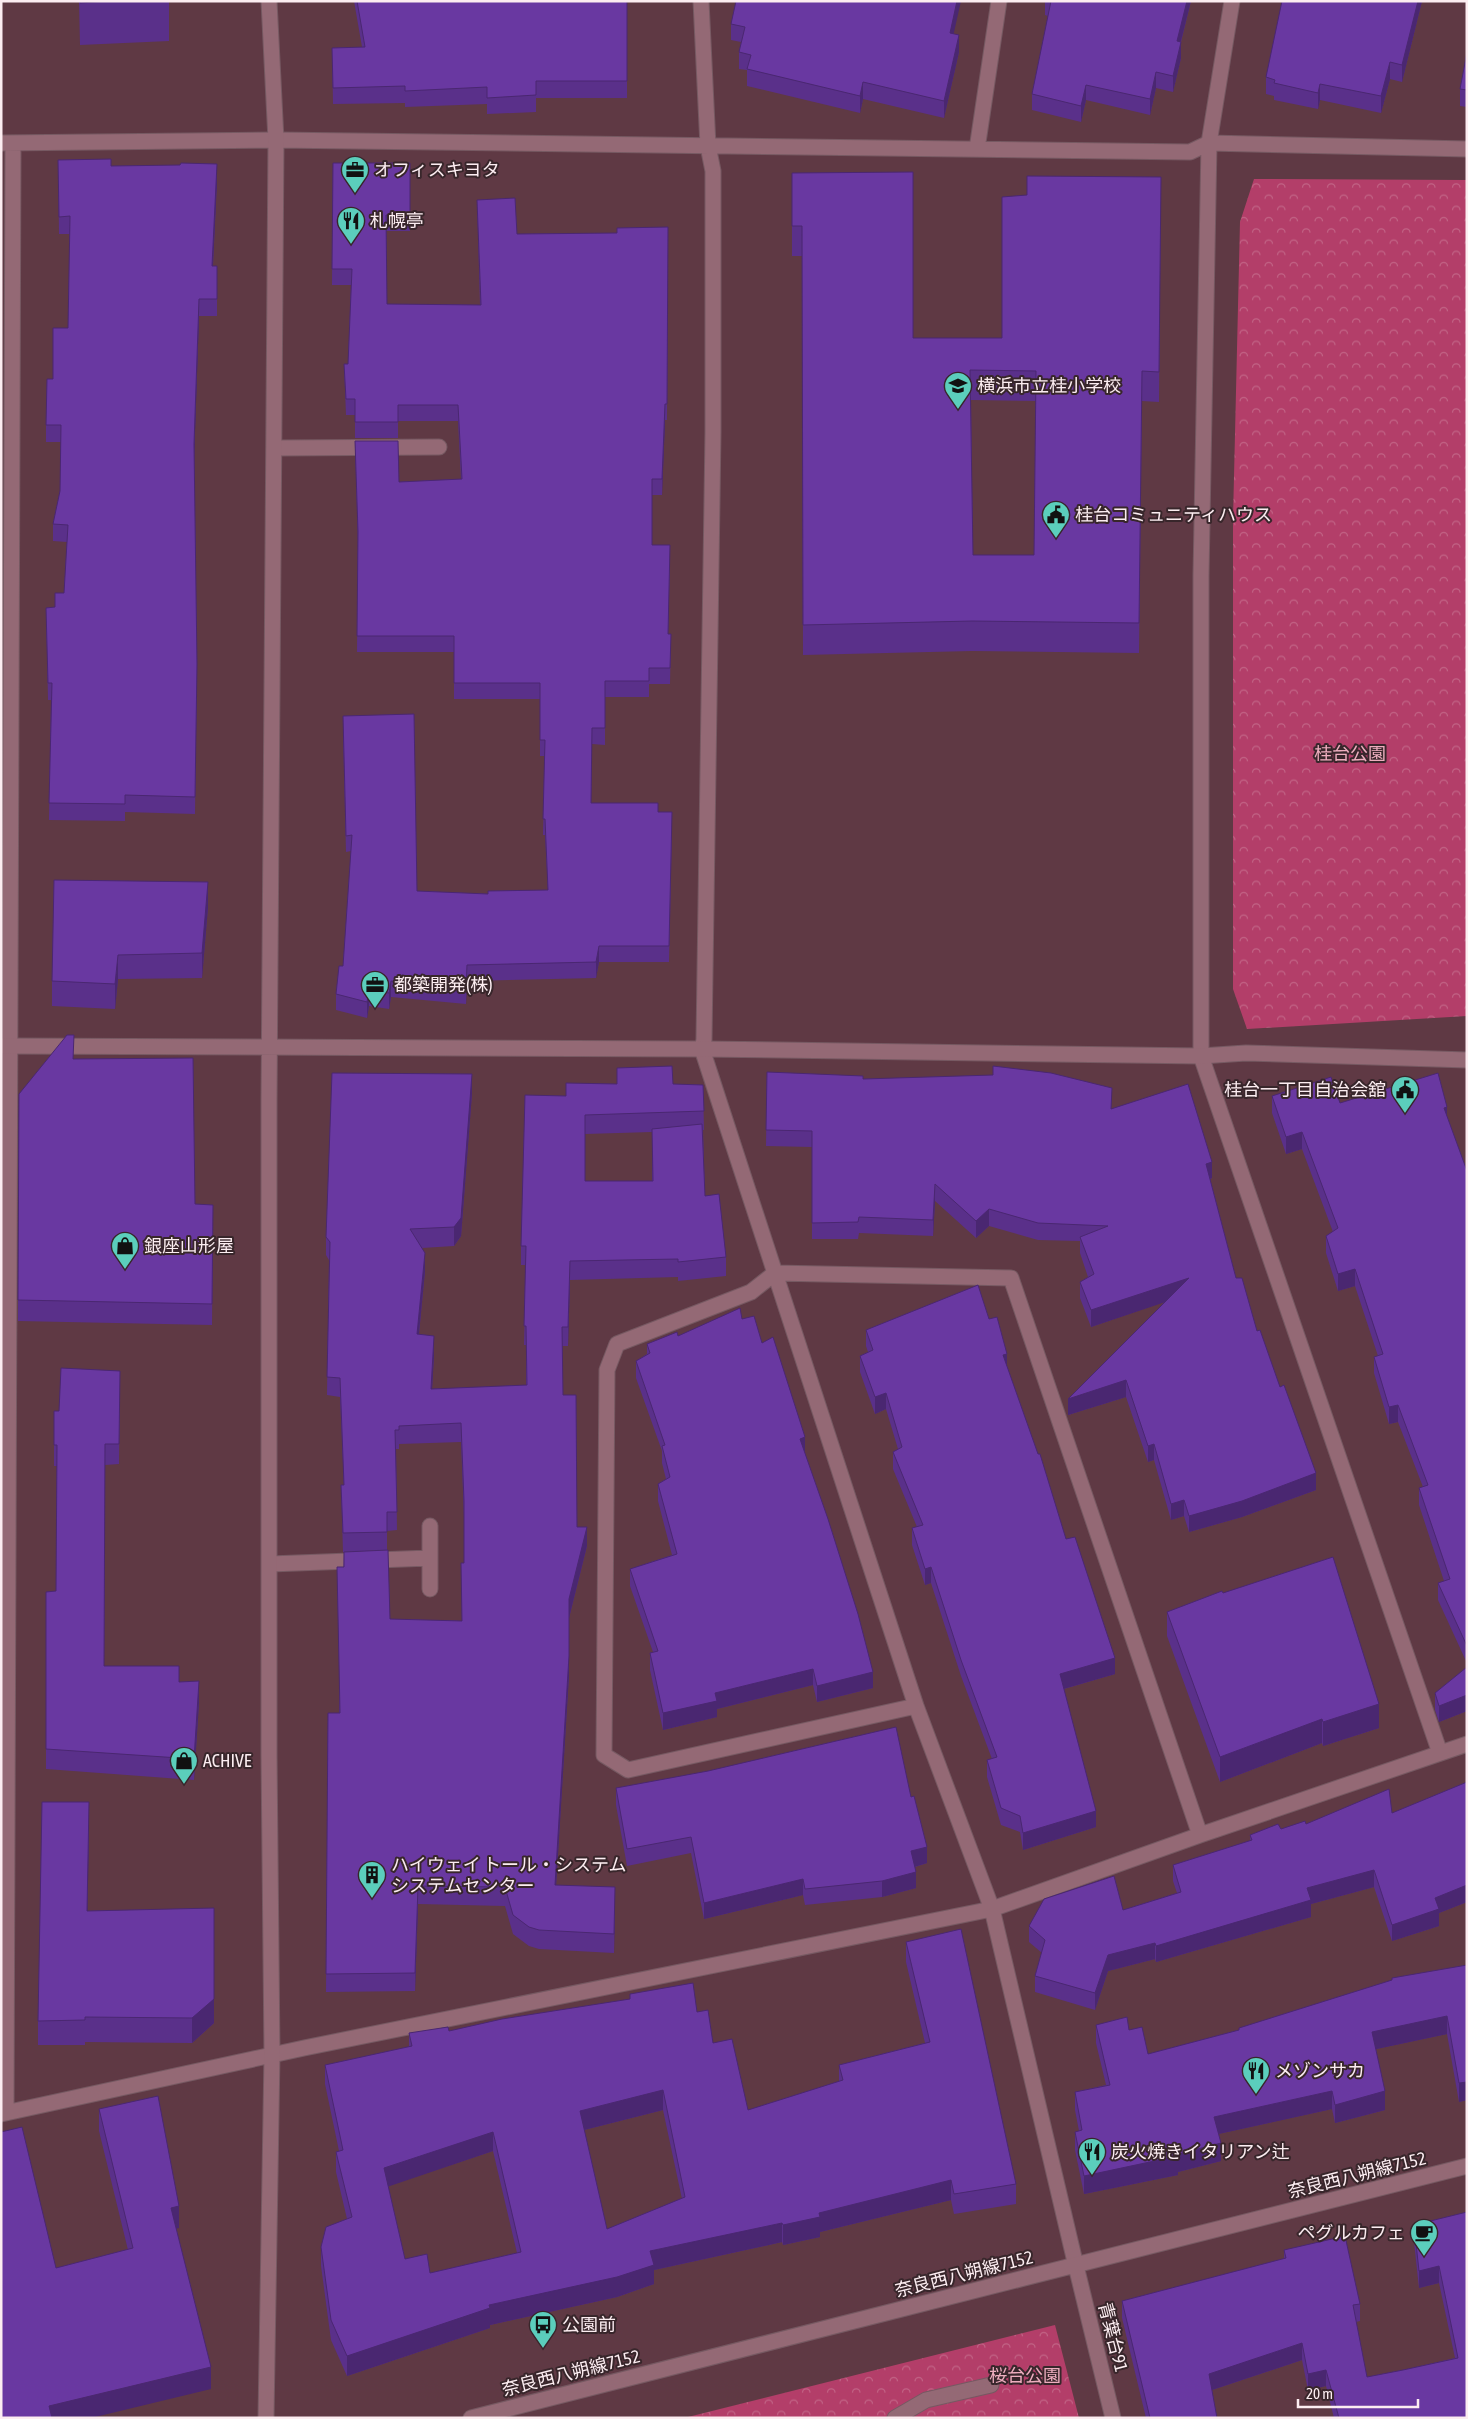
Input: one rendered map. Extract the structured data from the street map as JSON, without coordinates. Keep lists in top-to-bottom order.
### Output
{
  "streets": {
    "street": ["奈良西八朔線7152", "青葉台91"]
  },
  "crossings": [
    ["奈良西八朔線7152", "青葉台91"]
  ],
  "parks": ["桂台公園", "桜台公園"],
  "places": {
    "office": ["オフィスキヨタ", "都築開発(株)"],
    "restaurant": ["札幌亭", "メゾンサカ", "炭火焼きイタリアン辻"],
    "school or university": ["横浜市立桂小学校"],
    "public building": ["桂台コミュニティハウス", "桂台一丁目自治会舘"],
    "shop": ["銀座山形屋", "ACHIVE"],
    "building": ["ハイウェイ トール・システム システムセンター"],
    "cafe": ["ペグルカフェ"],
    "bus stop": ["公園前"]
  },
  "scale_bar": "20 m"
}
